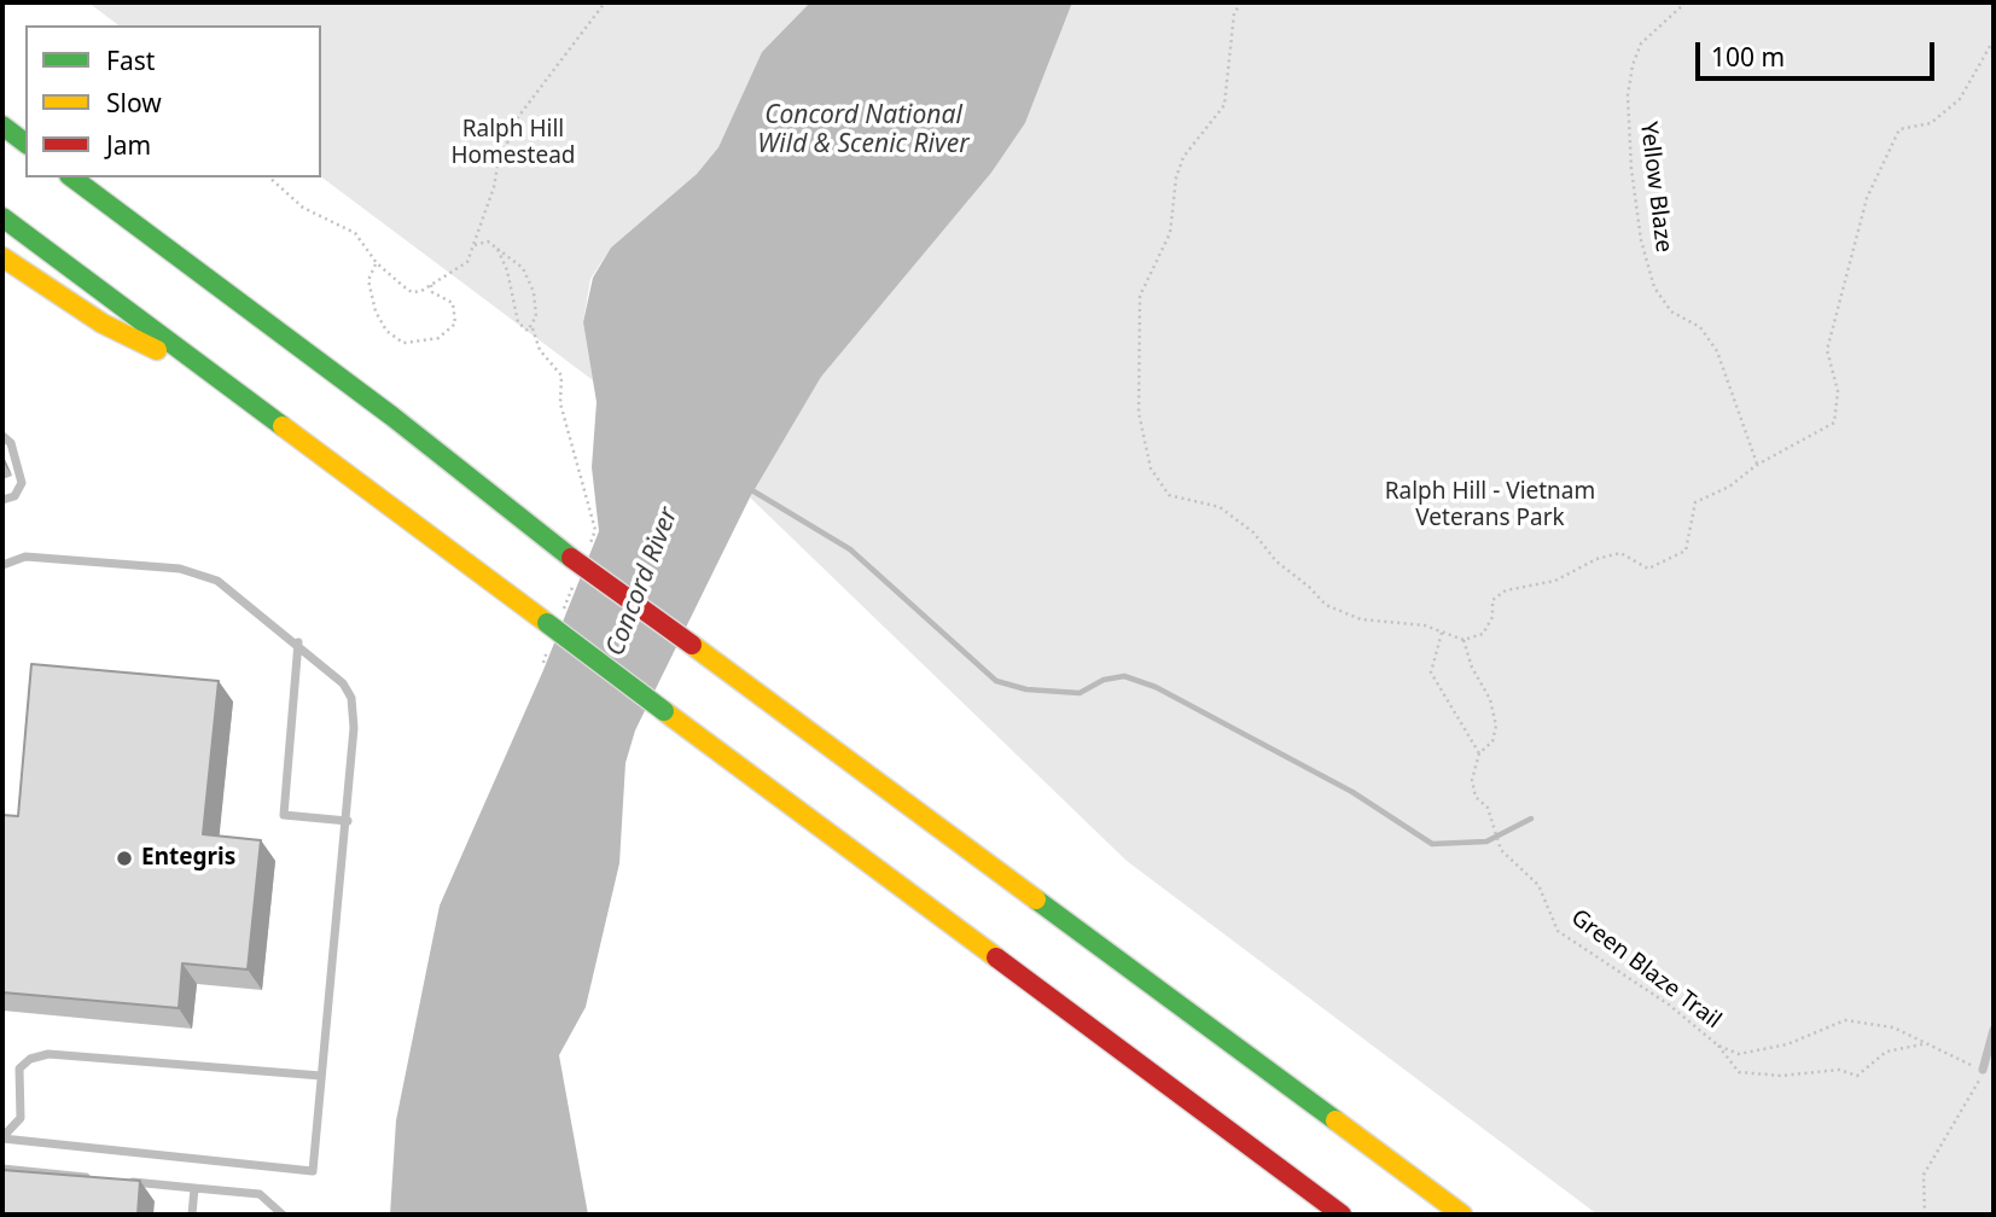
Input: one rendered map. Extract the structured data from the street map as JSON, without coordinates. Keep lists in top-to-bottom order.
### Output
{
  "streets": {
    "path": ["Yellow Blaze", "Green Blaze Trail"]
  },
  "water": ["Concord National Wild & Scenic River", "Concord River"],
  "parks": ["Ralph Hill Homestead", "Ralph Hill - Vietnam Veterans Park"],
  "places": ["Entegris"],
  "legend": ["Fast", "Slow", "Jam"],
  "scale_bar": "100 m"
}
